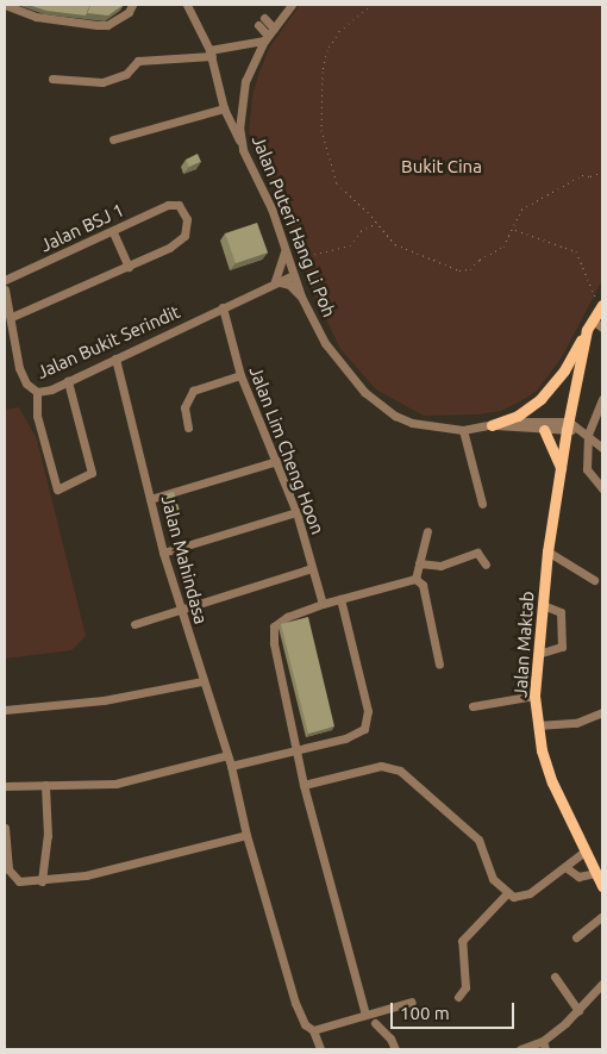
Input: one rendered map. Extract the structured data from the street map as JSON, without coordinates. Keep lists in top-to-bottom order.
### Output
{
  "streets": {
    "main road": ["Jalan Maktab"],
    "street": [
      "Jalan Puteri Hang Li Poh",
      "Jalan BSJ 1",
      "Jalan Bukit Serindit",
      "Jalan Lim Cheng Hoon",
      "Jalan Mahindasa"
    ]
  },
  "crossings": [
    ["Jalan Puteri Hang Li Poh", "Jalan Bukit Serindit"],
    ["Jalan Puteri Hang Li Poh", "Jalan Maktab"],
    ["Jalan Bukit Serindit", "Jalan Lim Cheng Hoon"],
    ["Jalan Bukit Serindit", "Jalan Mahindasa"]
  ],
  "parks": ["Bukit Cina"],
  "scale_bar": "100 m"
}
